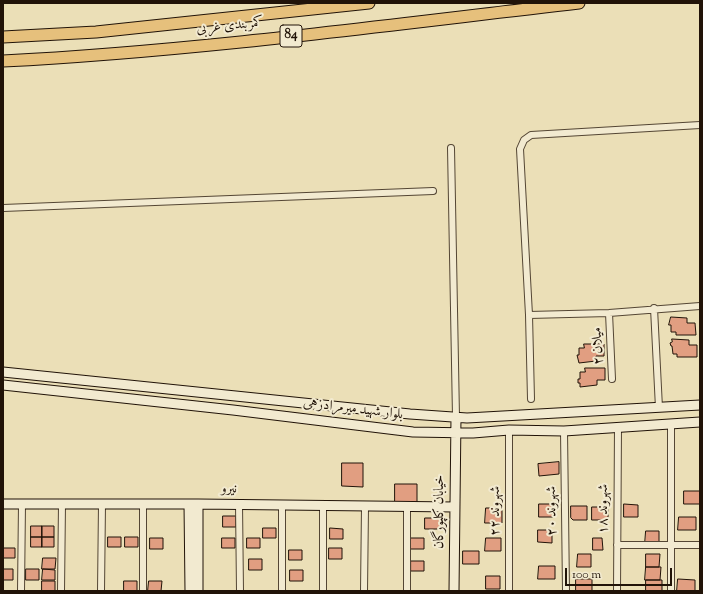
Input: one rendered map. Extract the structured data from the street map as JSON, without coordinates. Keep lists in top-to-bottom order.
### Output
{
  "streets": {
    "highway": ["کمربندی غربی", "84"],
    "main road": ["بلوار شهید میرمرادزهی", "نیرو", "خیابان کلپورگان"],
    "street": [
      "میلان ۲",
      "شهروند ۱۸",
      "شهروند ۲۲",
      "شهروند ۲۰"
    ]
  },
  "crossings": [
    ["بلوار شهید میرمرادزهی", "شهروند ۱۸"],
    ["بلوار شهید میرمرادزهی", "شهروند ۲۲"],
    ["بلوار شهید میرمرادزهی", "شهروند ۲۰"],
    ["بلوار شهید میرمرادزهی", "خیابان کلپورگان"],
    ["نیرو", "خیابان کلپورگان"]
  ],
  "scale_bar": "100 m"
}
